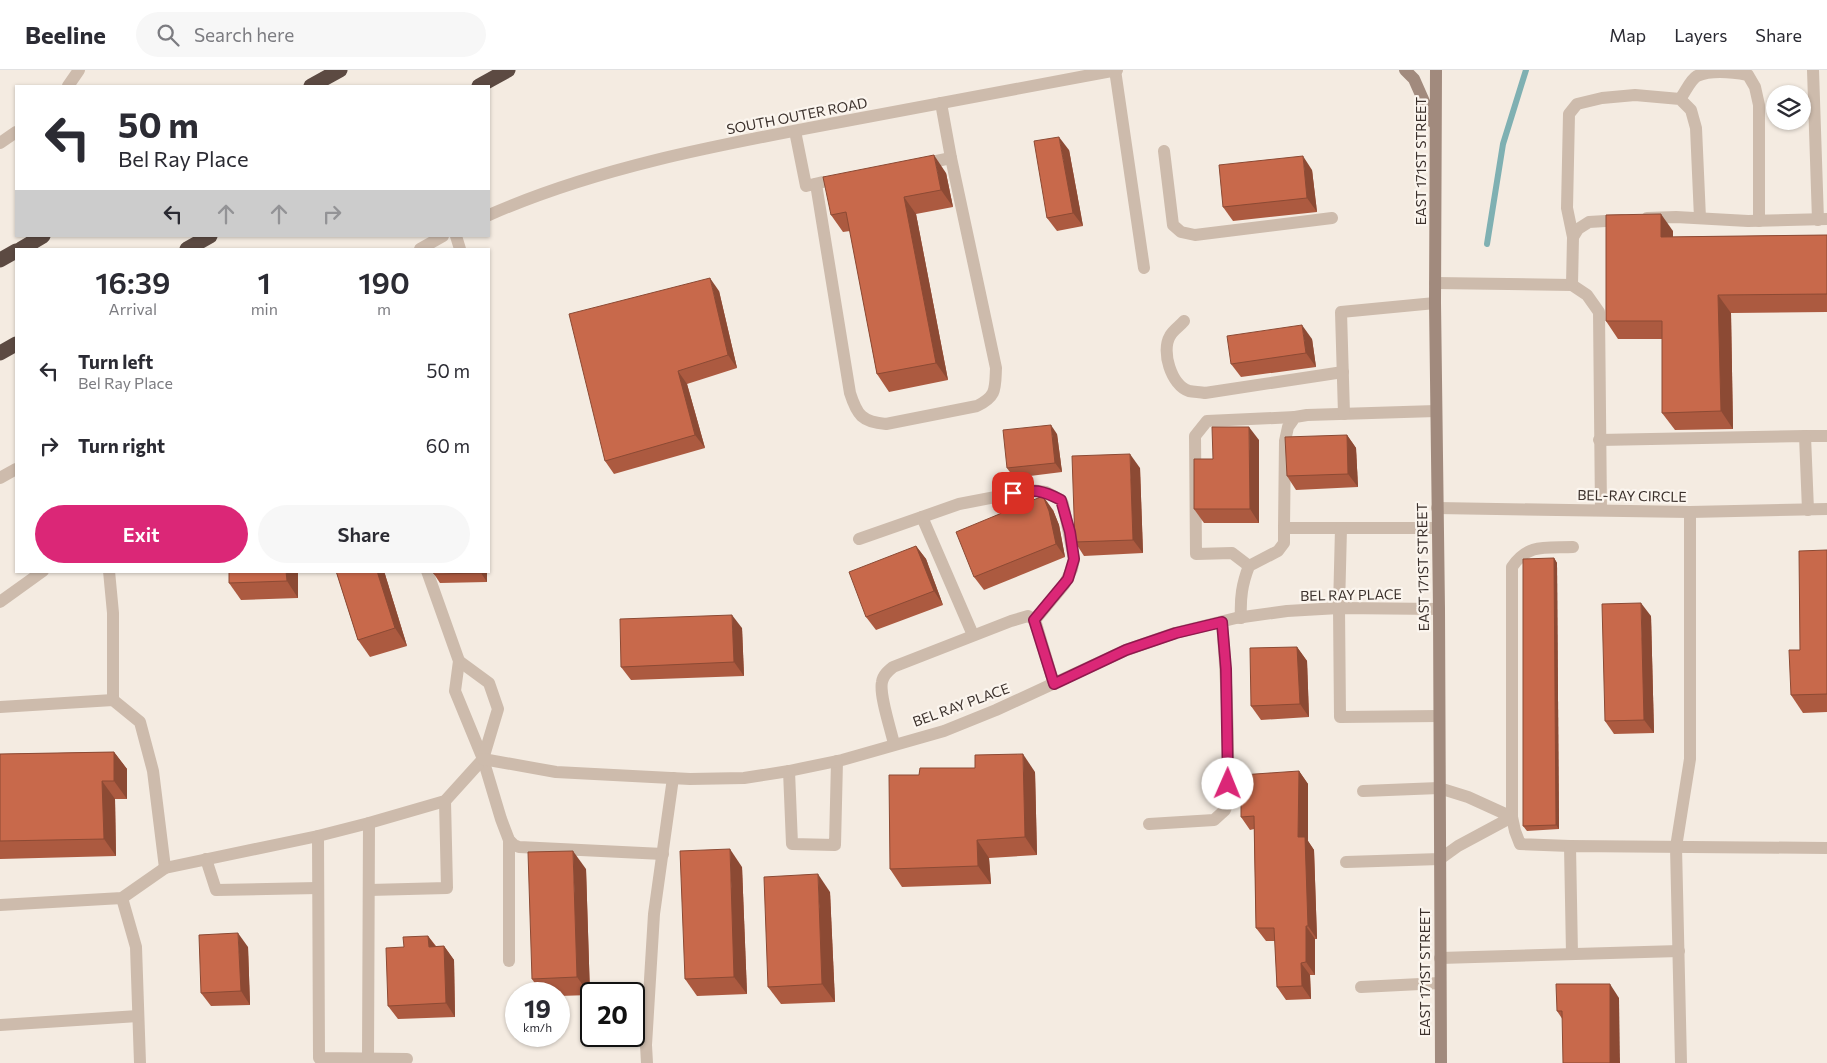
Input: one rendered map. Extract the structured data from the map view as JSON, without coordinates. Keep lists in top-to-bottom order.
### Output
{
  "streets": {
    "main road": ["EAST 171ST STREET"],
    "street": ["SOUTH OUTER ROAD", "BEL-RAY CIRCLE", "BEL RAY PLACE"]
  },
  "crossings": [
    ["EAST 171ST STREET", "BEL-RAY CIRCLE"],
    ["EAST 171ST STREET", "BEL RAY PLACE"]
  ],
  "page": {
    "header": "Beeline",
    "search": "Search here",
    "nav": ["Map", "Layers", "Share"],
    "turn": ["50 m", "Bel Ray Place"],
    "eta": [
      "16:39",
      "Arrival",
      "1",
      "min",
      "190",
      "m"
    ],
    "list": [
      {
        "name": "Turn left",
        "note": "Bel Ray Place",
        "value": "50 m"
      },
      {
        "name": "Turn right",
        "value": "60 m"
      }
    ],
    "buttons": ["Exit", "Share"],
    "speed": "19 km/h",
    "limit": "20"
  }
}
